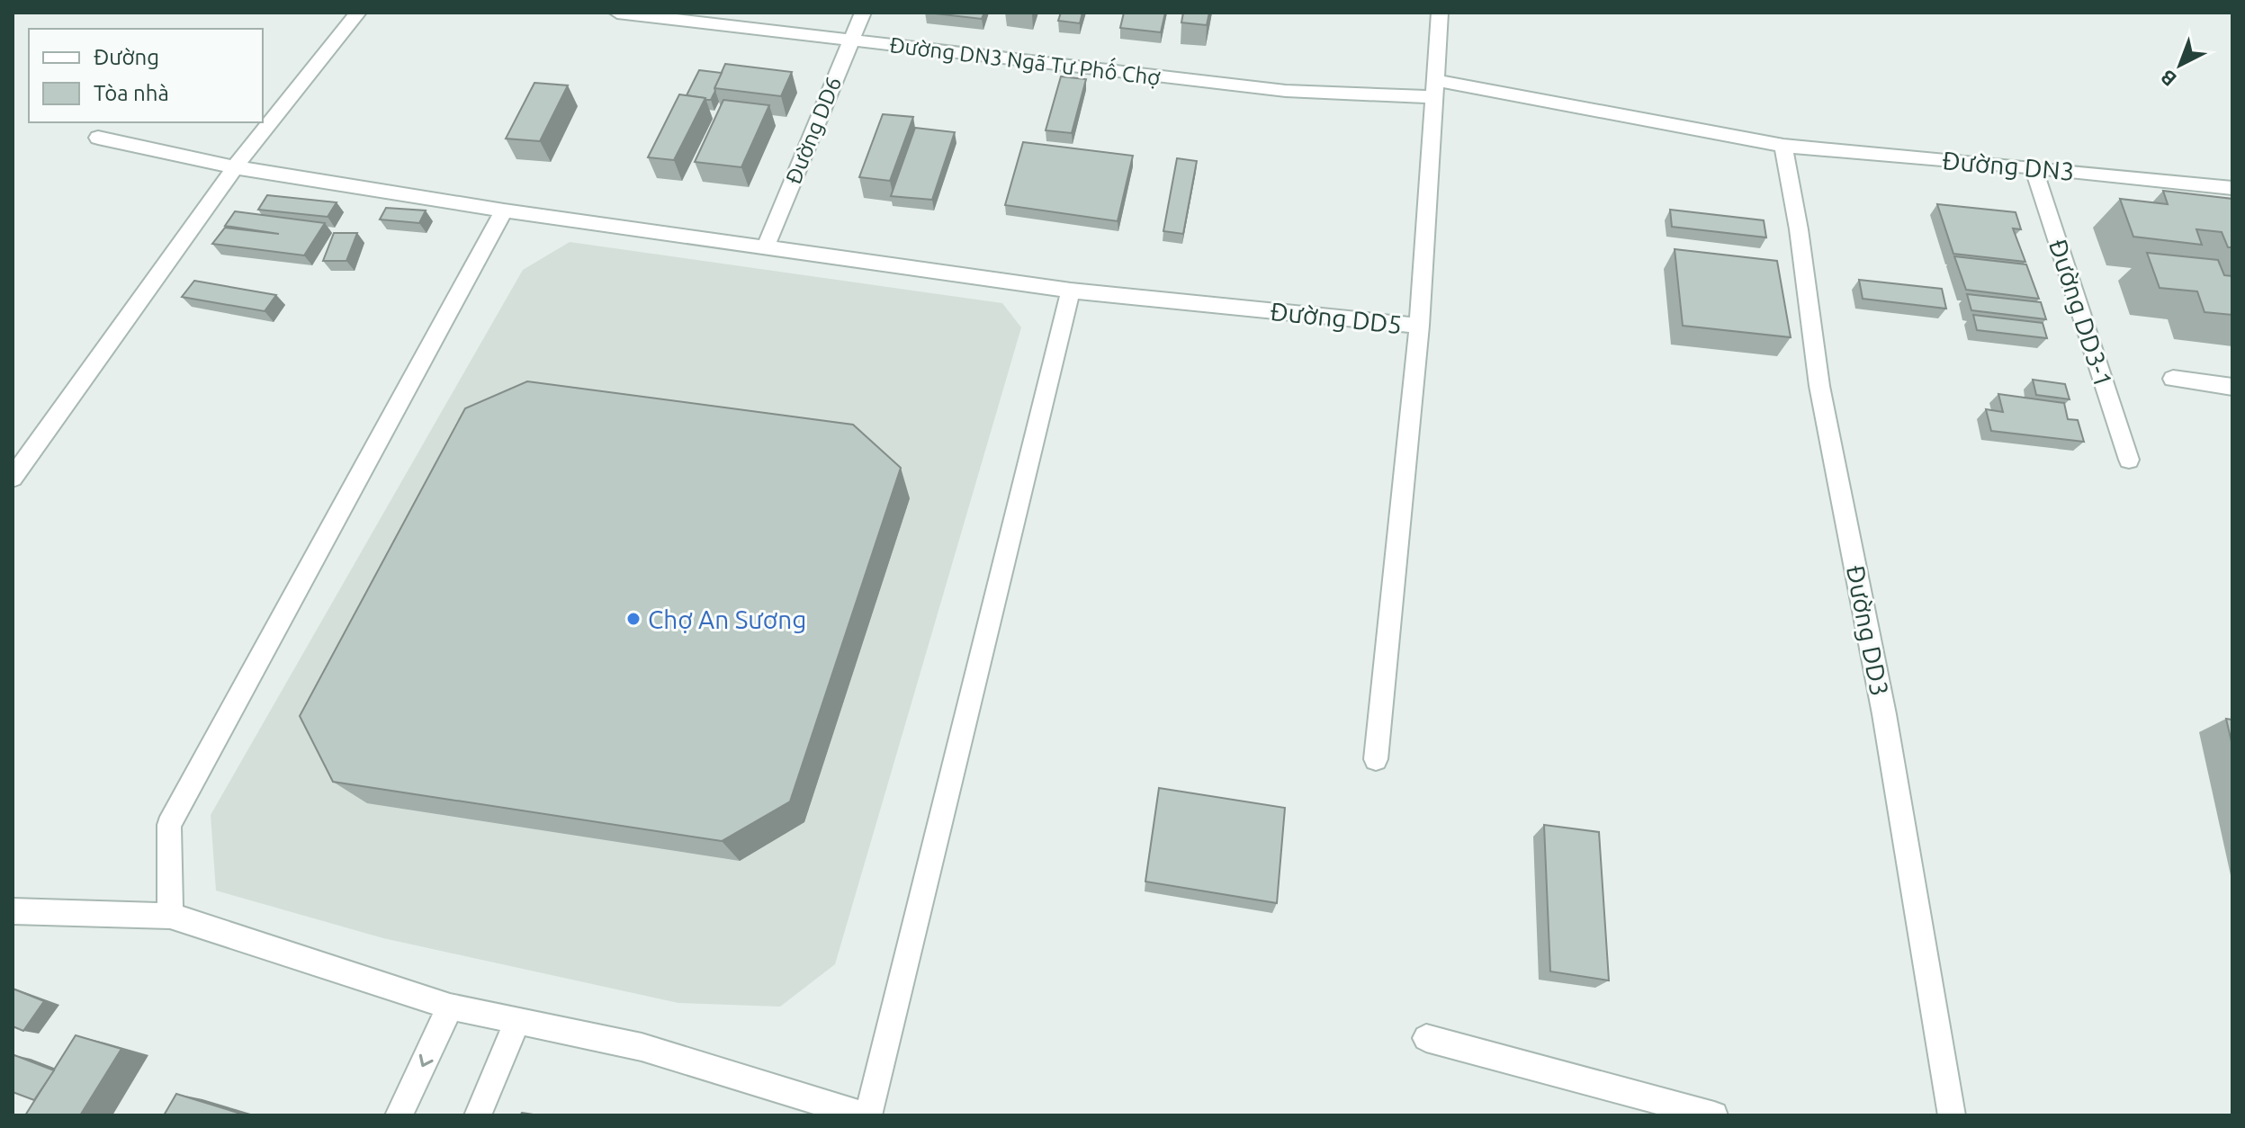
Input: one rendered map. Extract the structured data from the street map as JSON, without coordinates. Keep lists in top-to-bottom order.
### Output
{
  "streets": {
    "street": [
      "Đường DN3 Ngã Tư Phố Chợ",
      "Đường DD6",
      "Đường DN3",
      "Đường DD3-1",
      "Đường DD5",
      "Đường DD3"
    ]
  },
  "crossings": [
    ["Đường DN3 Ngã Tư Phố Chợ", "Đường DD6"],
    ["Đường DN3 Ngã Tư Phố Chợ", "Đường DN3"],
    ["Đường DN3 Ngã Tư Phố Chợ", "Đường DD5"],
    ["Đường DN3 Ngã Tư Phố Chợ", "Đường DD3"],
    ["Đường DD6", "Đường DD5"],
    ["Đường DN3", "Đường DD3-1"],
    ["Đường DN3", "Đường DD3"]
  ],
  "places": ["Chợ An Sương"],
  "legend": ["Đường", "Tòa nhà"],
  "north": "bottom left"
}
